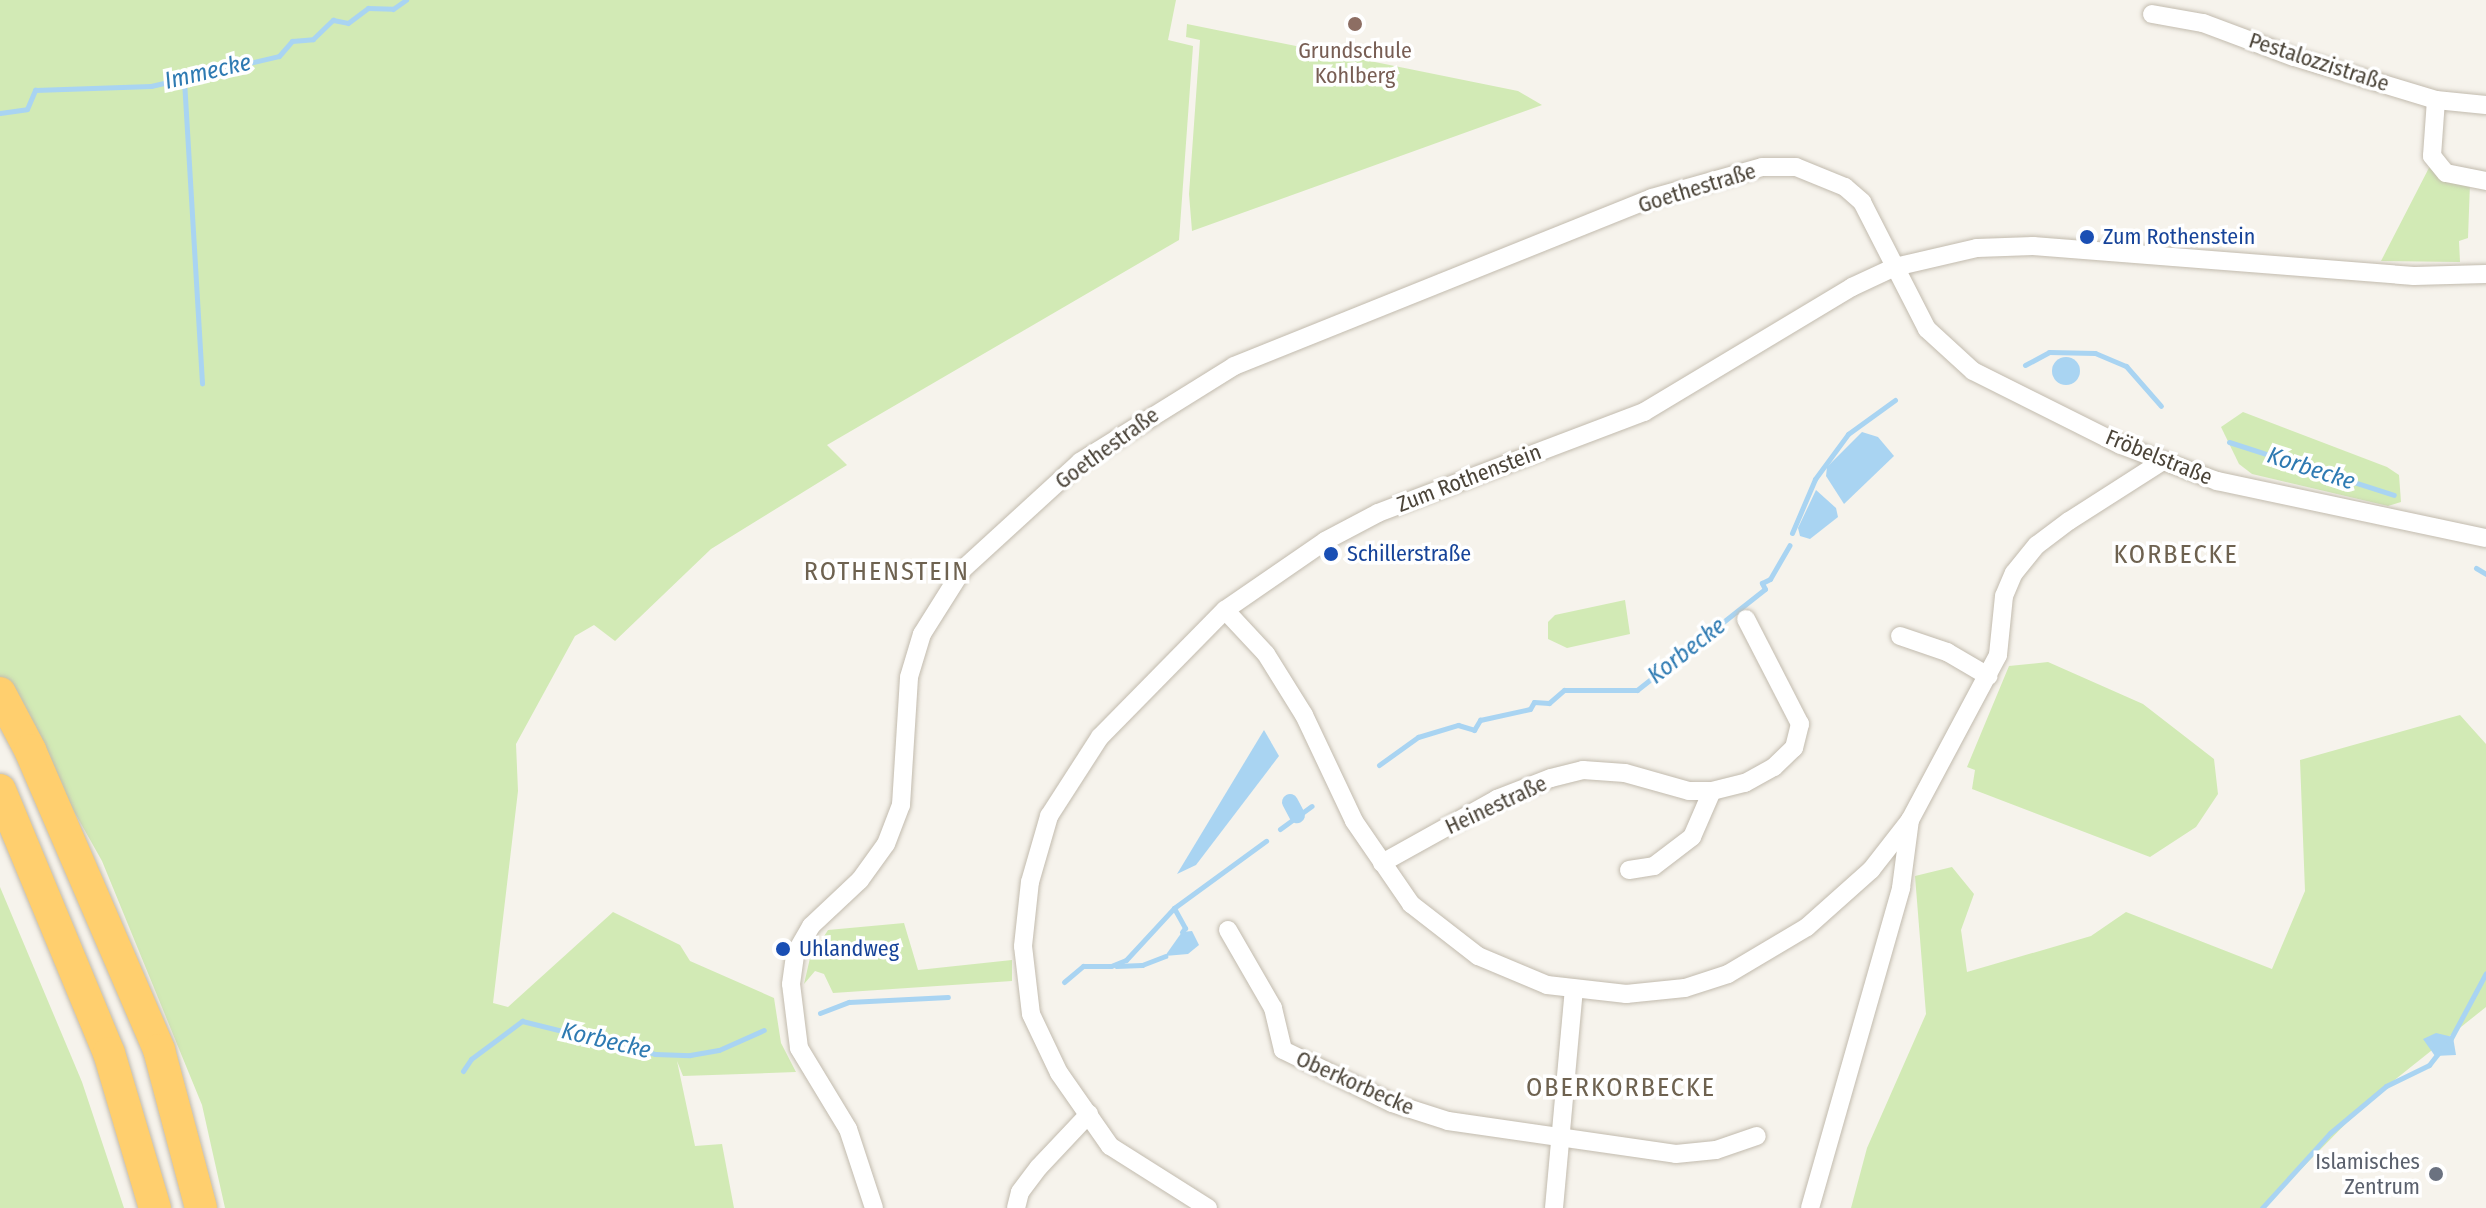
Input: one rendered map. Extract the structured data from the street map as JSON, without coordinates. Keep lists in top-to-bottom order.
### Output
{
  "streets": {
    "street": [
      "Pestalozzistraße",
      "Goethestraße",
      "Fröbelstraße",
      "Zum Rothenstein",
      "Heinestraße",
      "Oberkorbecke"
    ]
  },
  "crossings": [
    ["Goethestraße", "Fröbelstraße"],
    ["Goethestraße", "Zum Rothenstein"],
    ["Fröbelstraße", "Zum Rothenstein"]
  ],
  "districts": ["KORBECKE", "ROTHENSTEIN", "OBERKORBECKE"],
  "water": ["Immecke", "Korbecke"],
  "places": [
    "Grundschule Kohlberg",
    "Zum Rothenstein",
    "Schillerstraße",
    "Uhlandweg",
    "Islamisches Zentrum"
  ]
}
